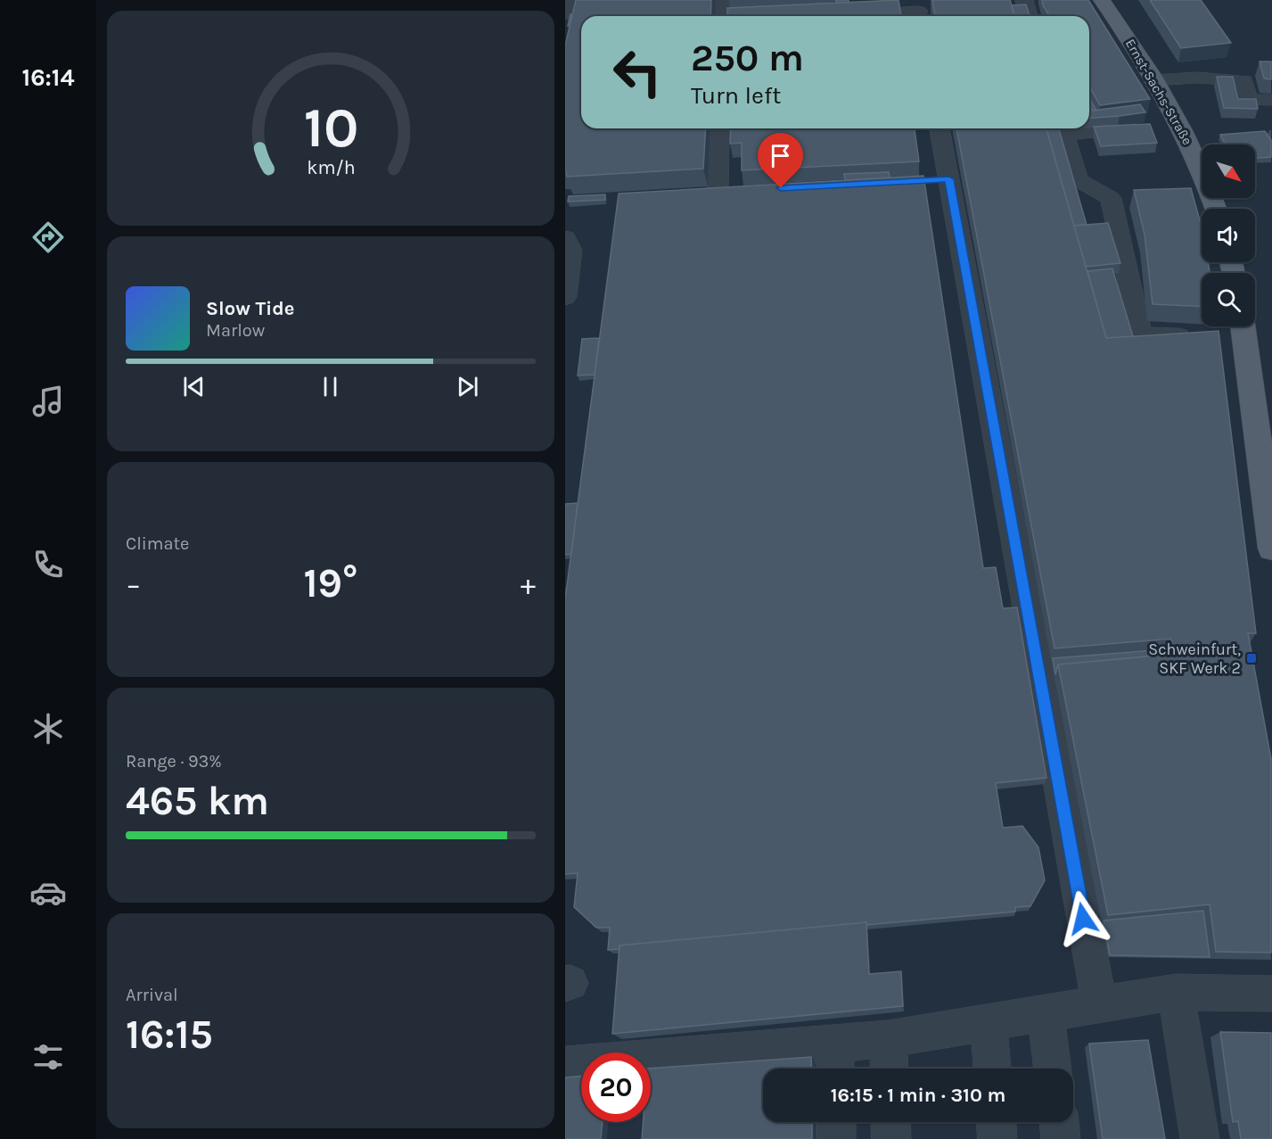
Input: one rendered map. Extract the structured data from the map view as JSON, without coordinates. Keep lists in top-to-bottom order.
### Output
{
  "streets": {
    "main road": ["Ernst-Sachs-Straße"]
  },
  "places": {
    "transit": ["Schweinfurt, SKF Werk 2"]
  },
  "north": "bottom right",
  "page": {
    "tabs": "16:14",
    "turn": ["250 m", "Turn left"],
    "song": ["Slow Tide", "Marlow"],
    "tile": [
      "Climate",
      ["Range · 93%", "465 km"],
      ["Arrival", "16:15"]
    ],
    "heat": ["−", "19°", "+"],
    "limit": "20",
    "trip": "16:15 · 1 min · 310 m",
    "gauge": ["10", "km/h"]
  }
}
